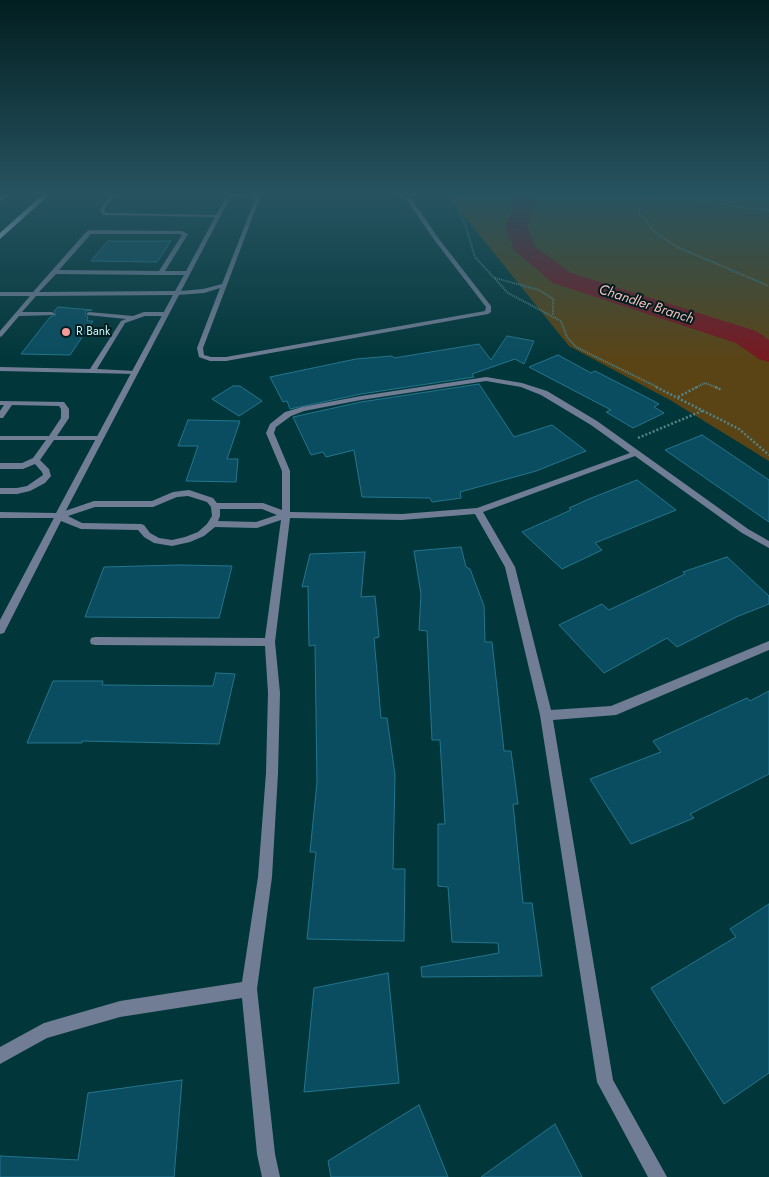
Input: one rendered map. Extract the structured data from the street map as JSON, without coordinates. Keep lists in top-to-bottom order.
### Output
{
  "water": ["Chandler Branch"],
  "places": ["R Bank"]
}
